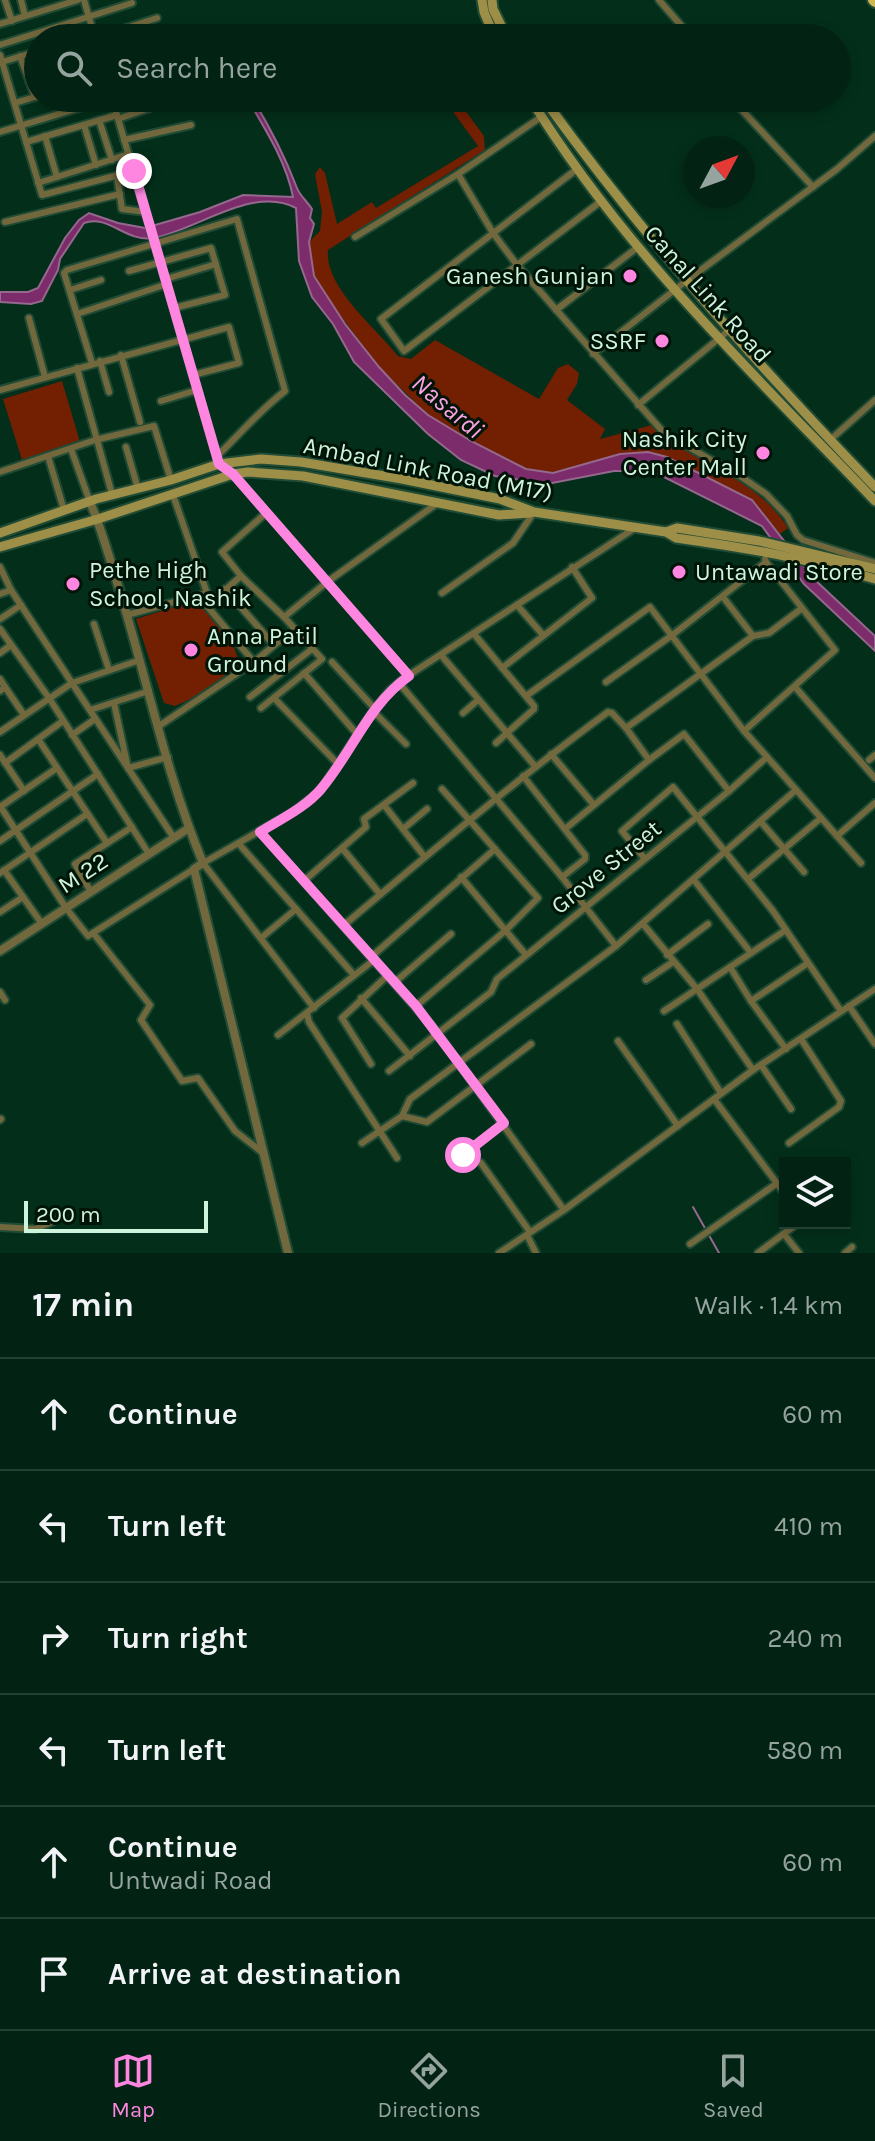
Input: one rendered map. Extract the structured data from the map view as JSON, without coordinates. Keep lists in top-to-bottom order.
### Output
{
  "streets": {
    "main road": ["Canal Link Road", "Ambad Link Road (M17)"],
    "street": ["Grove Street", "M 22"]
  },
  "water": ["Nasardi"],
  "places": [
    "Ganesh Gunjan",
    "SSRF",
    "Nashik City Center Mall",
    "Untawadi Store",
    "Pethe High School, Nashik",
    "Anna Patil Ground"
  ],
  "scale_bar": "200 m",
  "north": "top right",
  "page": {
    "search": "Search here",
    "scale": "200 m",
    "heading": ["17 min", "Walk · 1.4 km"],
    "list": [
      ["Continue", "60 m"],
      ["Turn left", "410 m"],
      ["Turn right", "240 m"],
      ["Turn left", "580 m"],
      ["Continue", "Untwadi Road", "60 m"],
      "Arrive at destination"
    ],
    "nav": ["Map", "Directions", "Saved"]
  }
}
